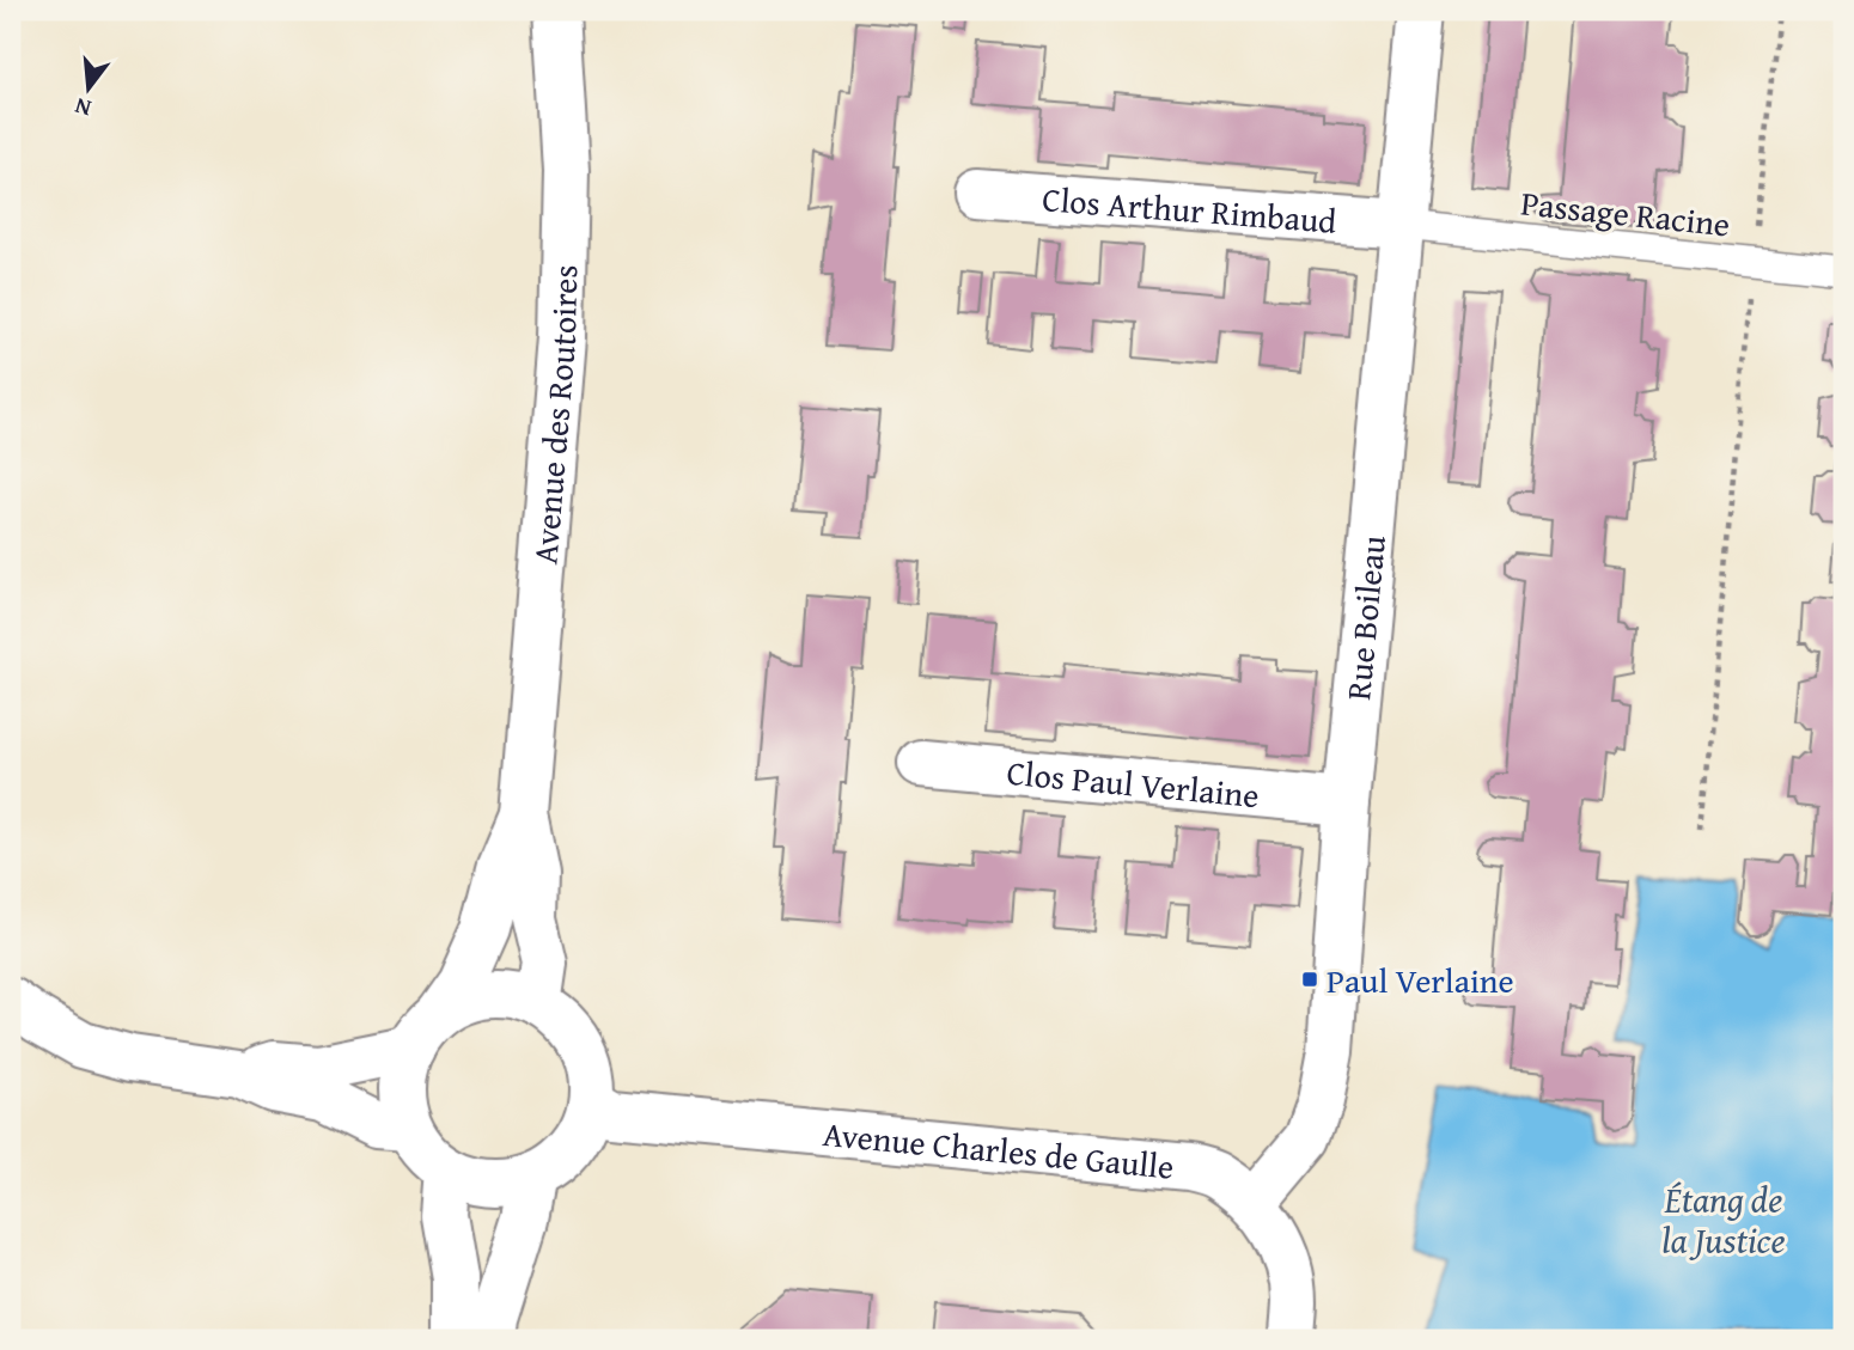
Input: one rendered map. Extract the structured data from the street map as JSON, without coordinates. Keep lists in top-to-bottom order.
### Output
{
  "streets": {
    "street": [
      "Clos Arthur Rimbaud",
      "Avenue des Routoires",
      "Rue Boileau",
      "Clos Paul Verlaine",
      "Avenue Charles de Gaulle"
    ],
    "lane": ["Passage Racine"]
  },
  "crossings": [
    ["Clos Arthur Rimbaud", "Passage Racine"],
    ["Clos Arthur Rimbaud", "Rue Boileau"],
    ["Passage Racine", "Rue Boileau"],
    ["Avenue des Routoires", "Avenue Charles de Gaulle"],
    ["Rue Boileau", "Clos Paul Verlaine"],
    ["Rue Boileau", "Avenue Charles de Gaulle"]
  ],
  "water": ["Étang de la Justice"],
  "places": {
    "transit": ["Paul Verlaine"]
  },
  "north": "bottom"
}
